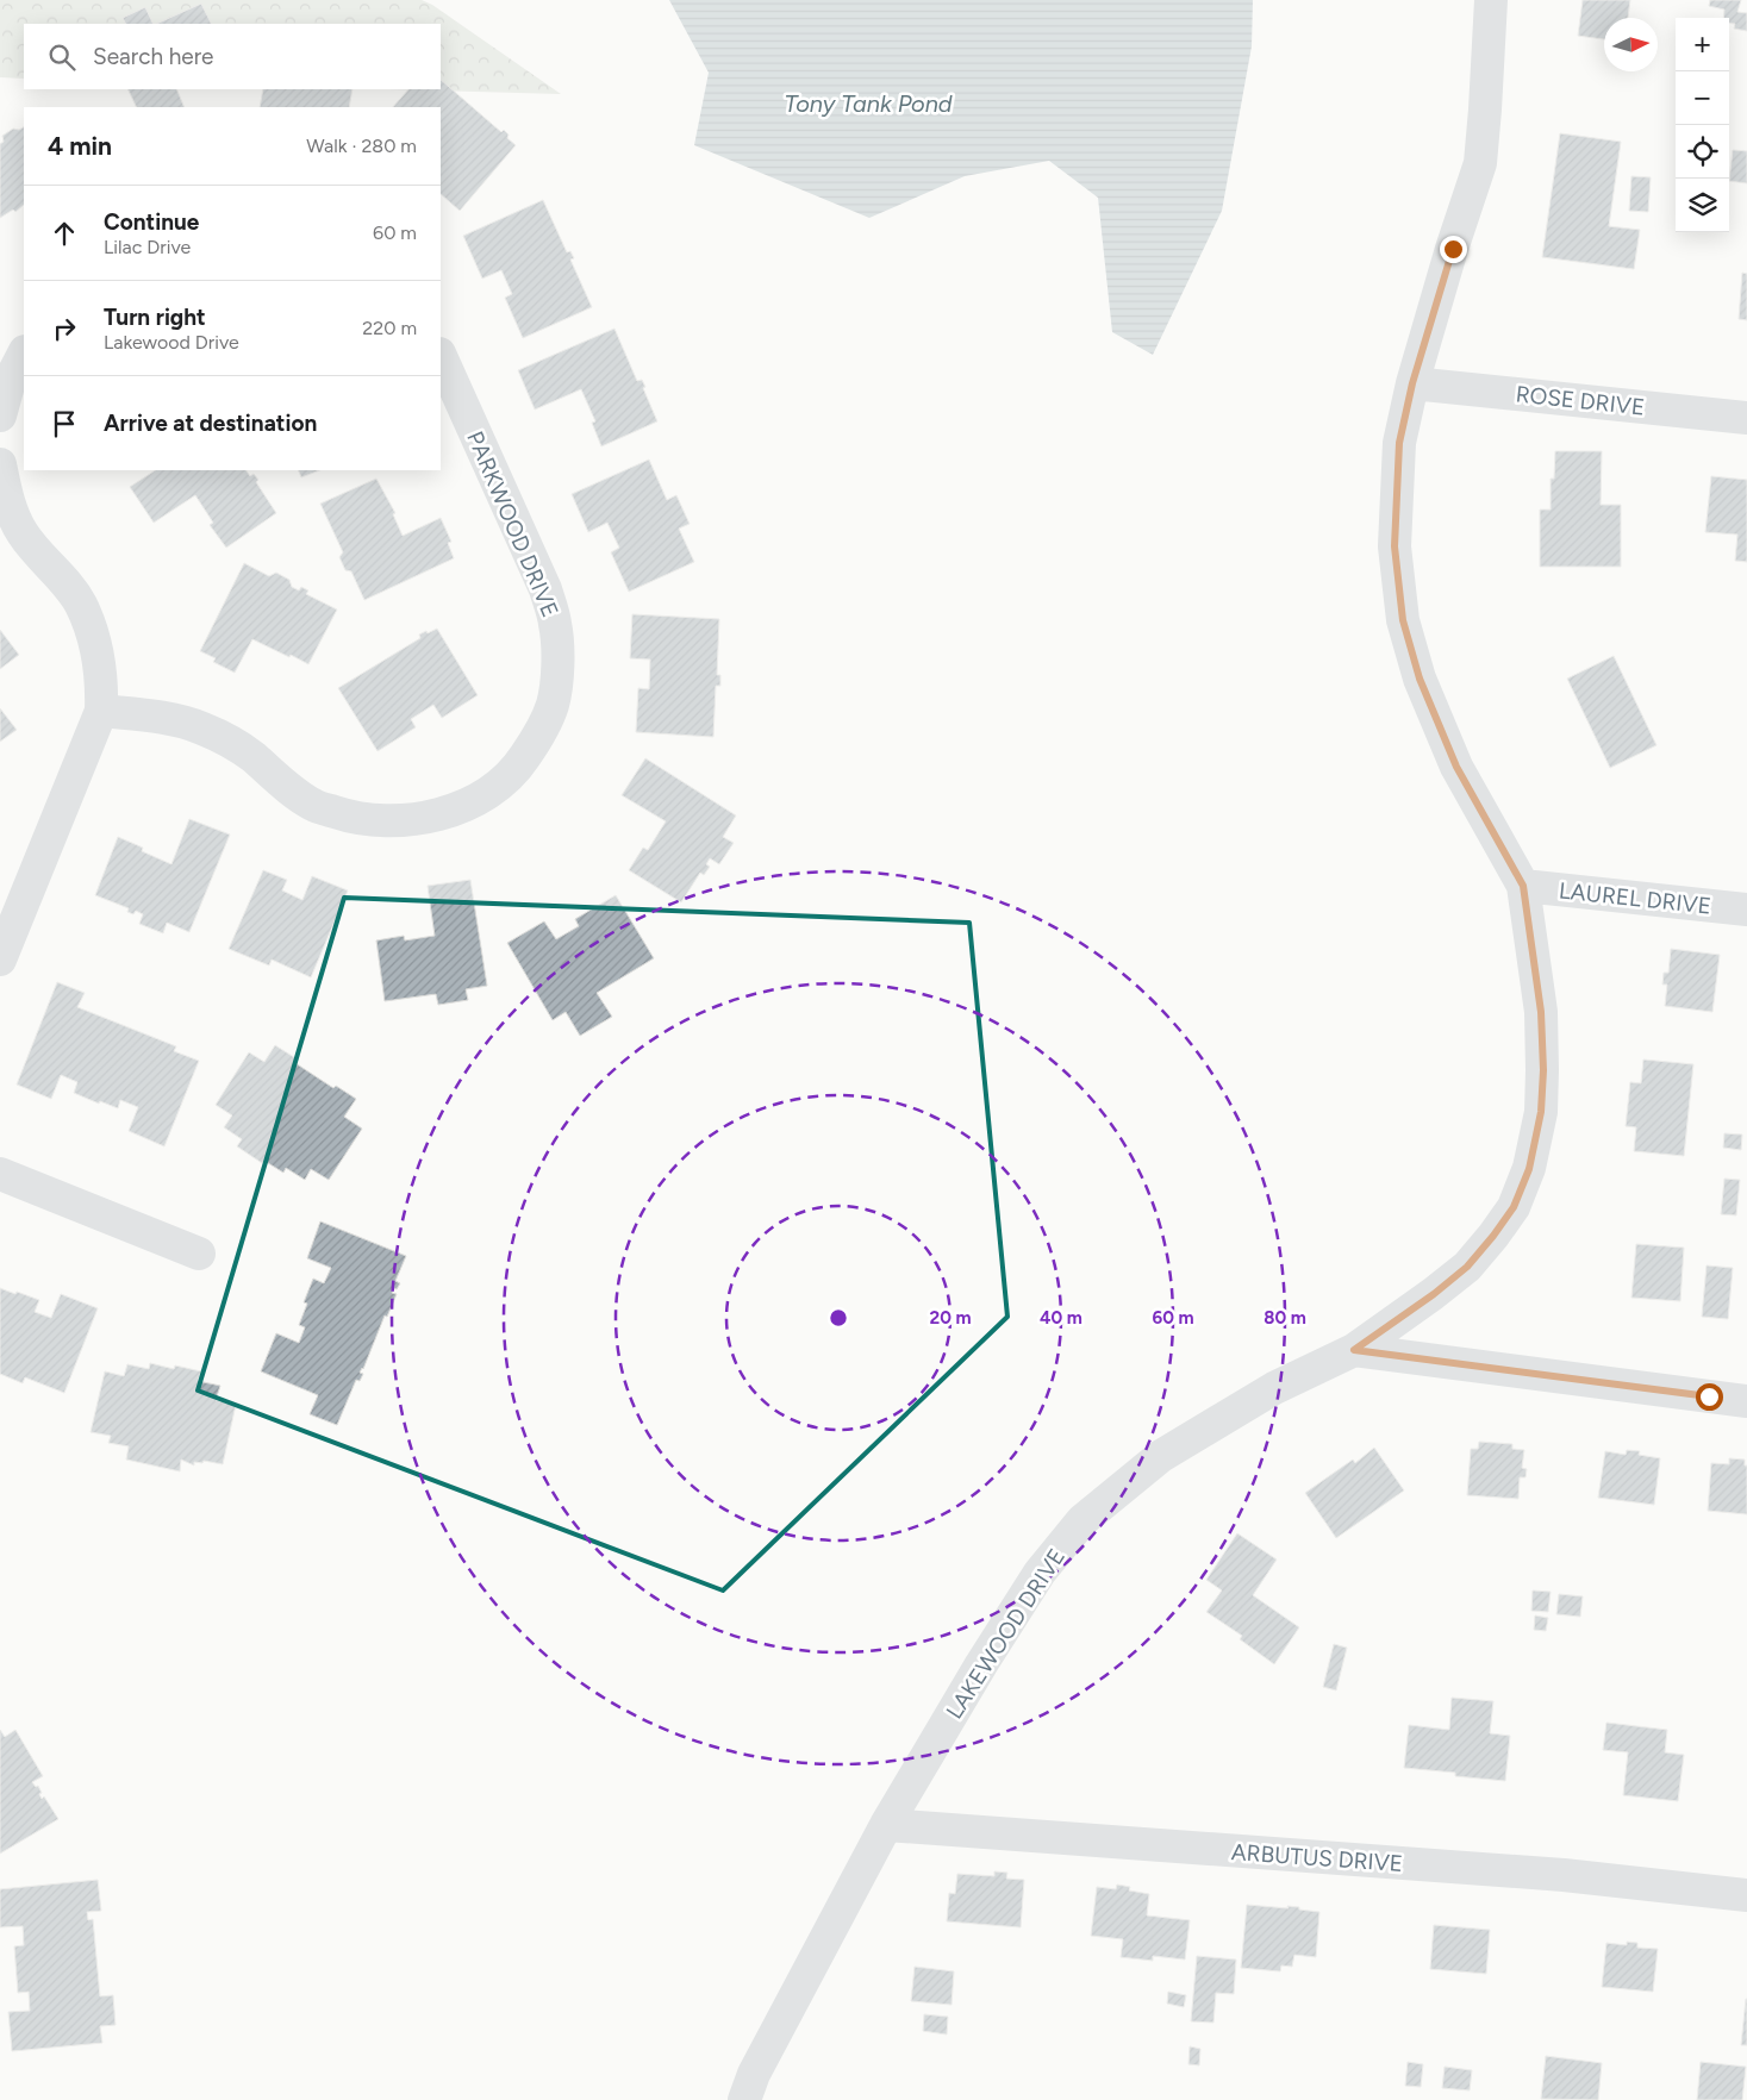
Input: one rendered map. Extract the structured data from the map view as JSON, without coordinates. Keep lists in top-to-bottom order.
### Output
{
  "streets": {
    "street": [
      "ROSE DRIVE",
      "PARKWOOD DRIVE",
      "LAUREL DRIVE",
      "LAKEWOOD DRIVE",
      "ARBUTUS DRIVE"
    ]
  },
  "crossings": [
    ["ROSE DRIVE", "LAKEWOOD DRIVE"],
    ["LAUREL DRIVE", "LAKEWOOD DRIVE"],
    ["LAKEWOOD DRIVE", "ARBUTUS DRIVE"]
  ],
  "water": ["Tony Tank Pond"],
  "north": "right",
  "page": {
    "map_buttons": ["+", "−"],
    "search": "Search here",
    "heading": ["4 min", "Walk · 280 m"],
    "list": [
      ["Continue", "Lilac Drive", "60 m"],
      ["Turn right", "Lakewood Drive", "220 m"],
      "Arrive at destination"
    ]
  },
  "rings": [
    "20 m",
    "40 m",
    "60 m",
    "80 m"
  ]
}
